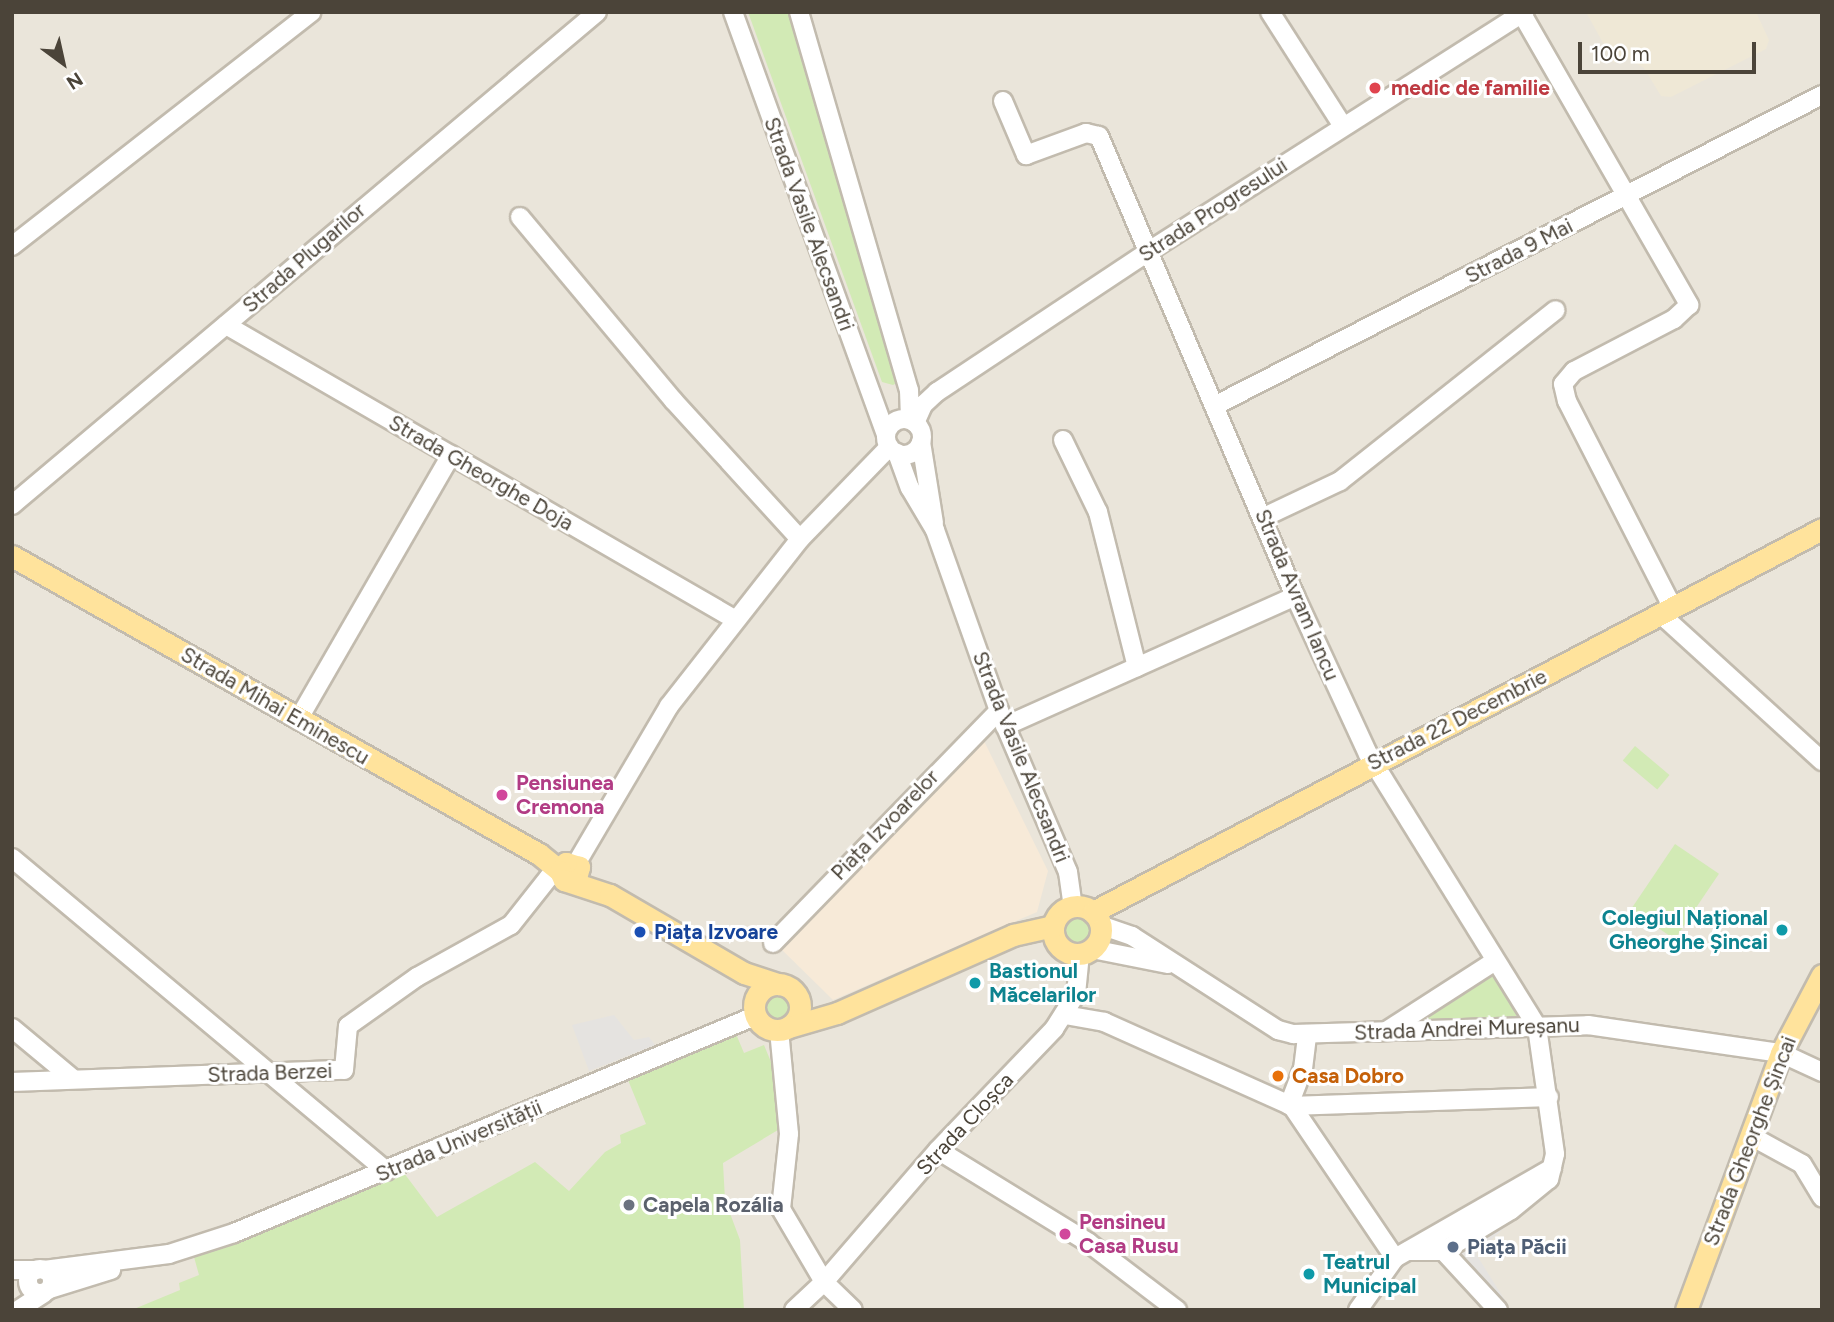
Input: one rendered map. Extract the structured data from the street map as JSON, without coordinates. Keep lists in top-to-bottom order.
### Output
{
  "streets": {
    "main road": ["Strada Mihai Eminescu", "Strada 22 Decembrie", "Strada Gheorghe Șincai"],
    "street": [
      "Strada Progresului",
      "Strada Vasile Alecsandri",
      "Strada 9 Mai",
      "Strada Plugarilor",
      "Strada Gheorghe Doja",
      "Strada Avram Iancu",
      "Piața Izvoarelor",
      "Strada Andrei Mureșanu",
      "Strada Berzei",
      "Strada Cloșca",
      "Strada Universității"
    ]
  },
  "crossings": [
    ["Strada Progresului", "Strada Vasile Alecsandri"],
    ["Strada Progresului", "Strada Avram Iancu"],
    ["Strada Vasile Alecsandri", "Strada 22 Decembrie"],
    ["Strada Vasile Alecsandri", "Piața Izvoarelor"],
    ["Strada Vasile Alecsandri", "Strada Andrei Mureșanu"],
    ["Strada 9 Mai", "Strada Avram Iancu"],
    ["Strada Plugarilor", "Strada Gheorghe Doja"],
    ["Strada Avram Iancu", "Strada 22 Decembrie"],
    ["Strada Avram Iancu", "Strada Andrei Mureșanu"],
    ["Strada Mihai Eminescu", "Strada Berzei"],
    ["Strada Mihai Eminescu", "Strada Universității"],
    ["Strada 22 Decembrie", "Strada Andrei Mureșanu"],
    ["Strada Andrei Mureșanu", "Strada Cloșca"],
    ["Strada Andrei Mureșanu", "Strada Gheorghe Șincai"]
  ],
  "places": [
    "medic de familie",
    "Pensiunea Cremona",
    "Colegiul Național Gheorghe Șincai",
    "Piața Izvoare",
    "Bastionul Măcelarilor",
    "Casa Dobro",
    "Capela Rozália",
    "Pensineu Casa Rusu",
    "Piața Păcii",
    "Teatrul Municipal"
  ],
  "scale_bar": "100 m",
  "north": "bottom right"
}
